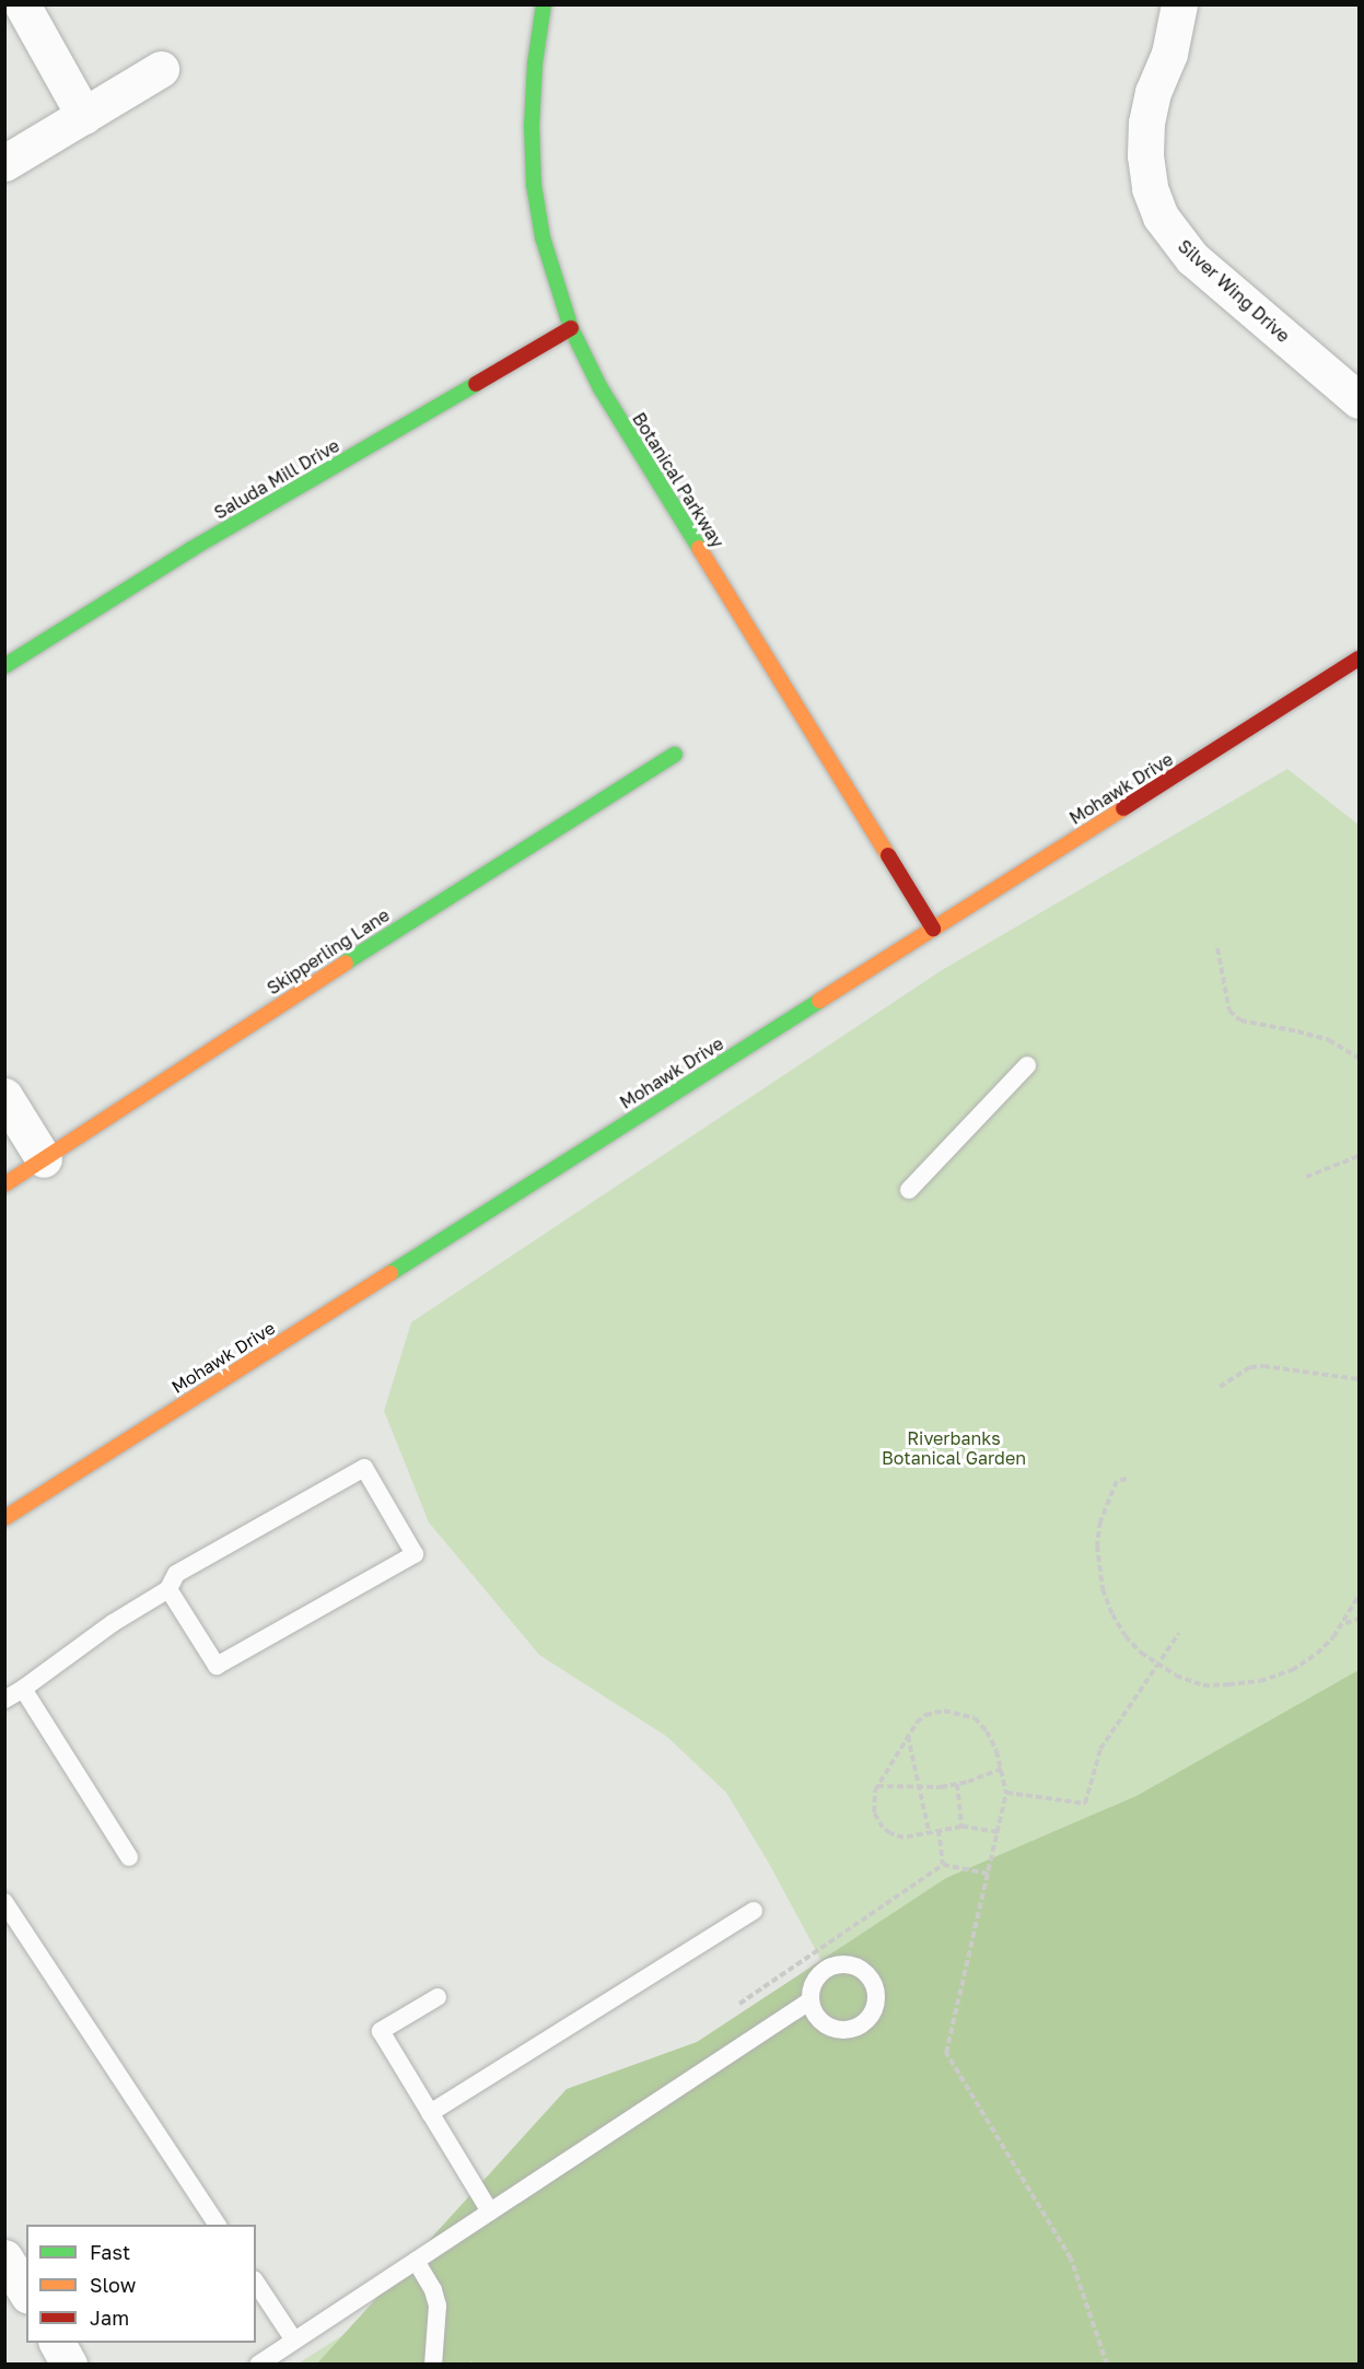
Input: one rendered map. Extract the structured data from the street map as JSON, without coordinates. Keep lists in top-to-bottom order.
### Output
{
  "streets": {
    "street": [
      "Silver Wing Drive",
      "Saluda Mill Drive",
      "Botanical Parkway",
      "Mohawk Drive",
      "Skipperling Lane"
    ]
  },
  "crossings": [
    ["Saluda Mill Drive", "Botanical Parkway"],
    ["Botanical Parkway", "Mohawk Drive"]
  ],
  "parks": ["Riverbanks Botanical Garden"],
  "legend": ["Fast", "Slow", "Jam"]
}
